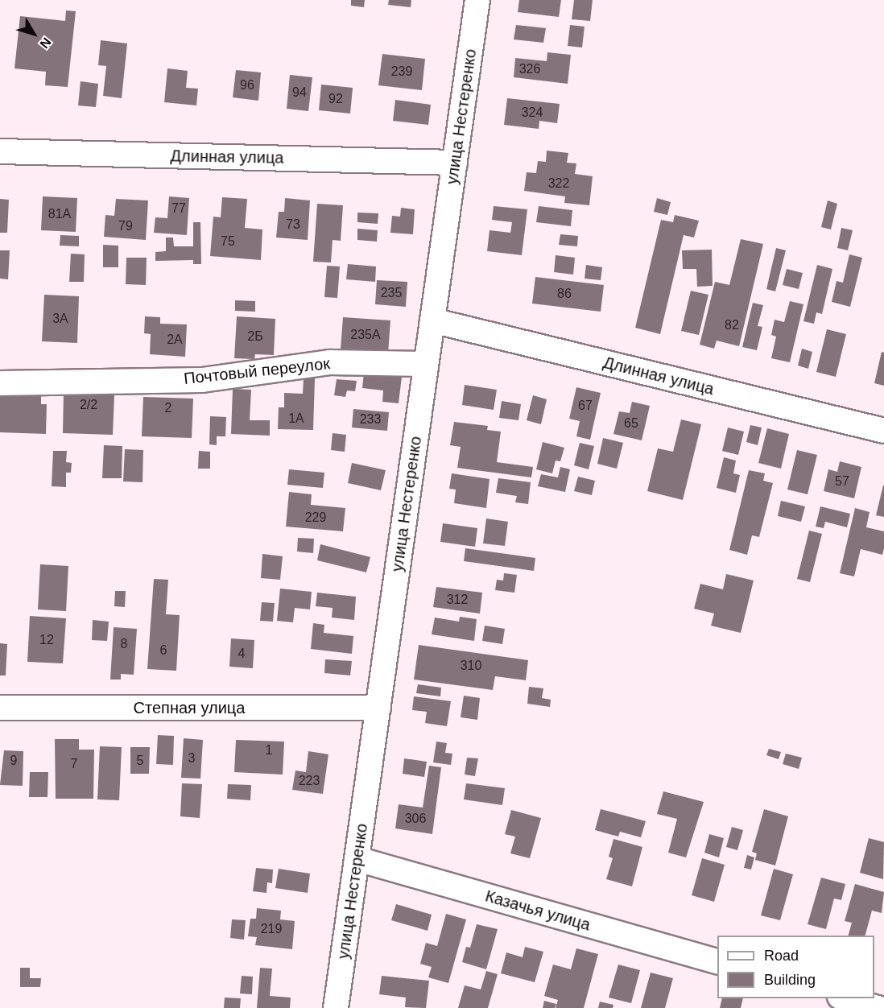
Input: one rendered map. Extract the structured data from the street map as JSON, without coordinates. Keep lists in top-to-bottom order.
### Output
{
  "streets": {
    "street": [
      "улица Нестеренко",
      "Длинная улица",
      "Почтовый переулок",
      "Степная улица",
      "Казачья улица"
    ]
  },
  "crossings": [
    ["улица Нестеренко", "Длинная улица"],
    ["улица Нестеренко", "Почтовый переулок"],
    ["улица Нестеренко", "Степная улица"],
    ["улица Нестеренко", "Казачья улица"]
  ],
  "house_numbers": [
    "326",
    "239",
    "96",
    "94",
    "92",
    "324",
    "322",
    "77",
    "81А",
    "73",
    "79",
    "75",
    "235",
    "86",
    "3А",
    "82",
    "235А",
    "2Б",
    "2А",
    "2/2",
    "67",
    "2",
    "1А",
    "233",
    "65",
    "57",
    "229",
    "312",
    "12",
    "8",
    "6",
    "4",
    "310",
    "1",
    "3",
    "9",
    "5",
    "7",
    "223",
    "306",
    "219"
  ],
  "legend": ["Road", "Building"],
  "north": "bottom right"
}
